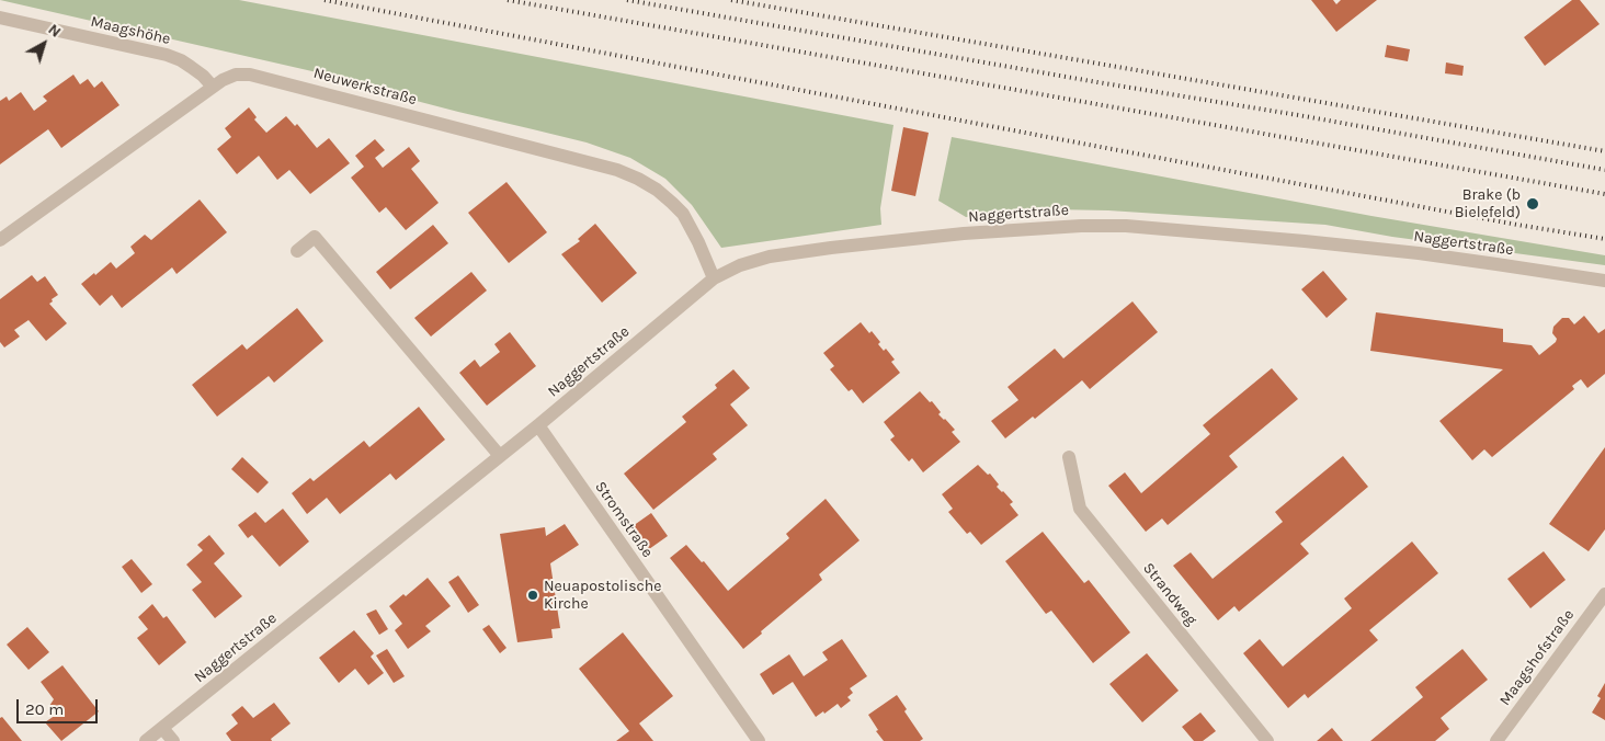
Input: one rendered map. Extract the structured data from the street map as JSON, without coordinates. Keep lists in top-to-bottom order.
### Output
{
  "streets": {
    "street": [
      "Maagshöhe",
      "Neuwerkstraße",
      "Naggertstraße",
      "Stromstraße",
      "Strandweg",
      "Maagshofstraße"
    ]
  },
  "crossings": [
    ["Maagshöhe", "Neuwerkstraße"],
    ["Neuwerkstraße", "Naggertstraße"],
    ["Naggertstraße", "Stromstraße"]
  ],
  "places": ["Brake (b Bielefeld)", "Neuapostolische Kirche"],
  "scale_bar": "20 m",
  "north": "top right"
}
